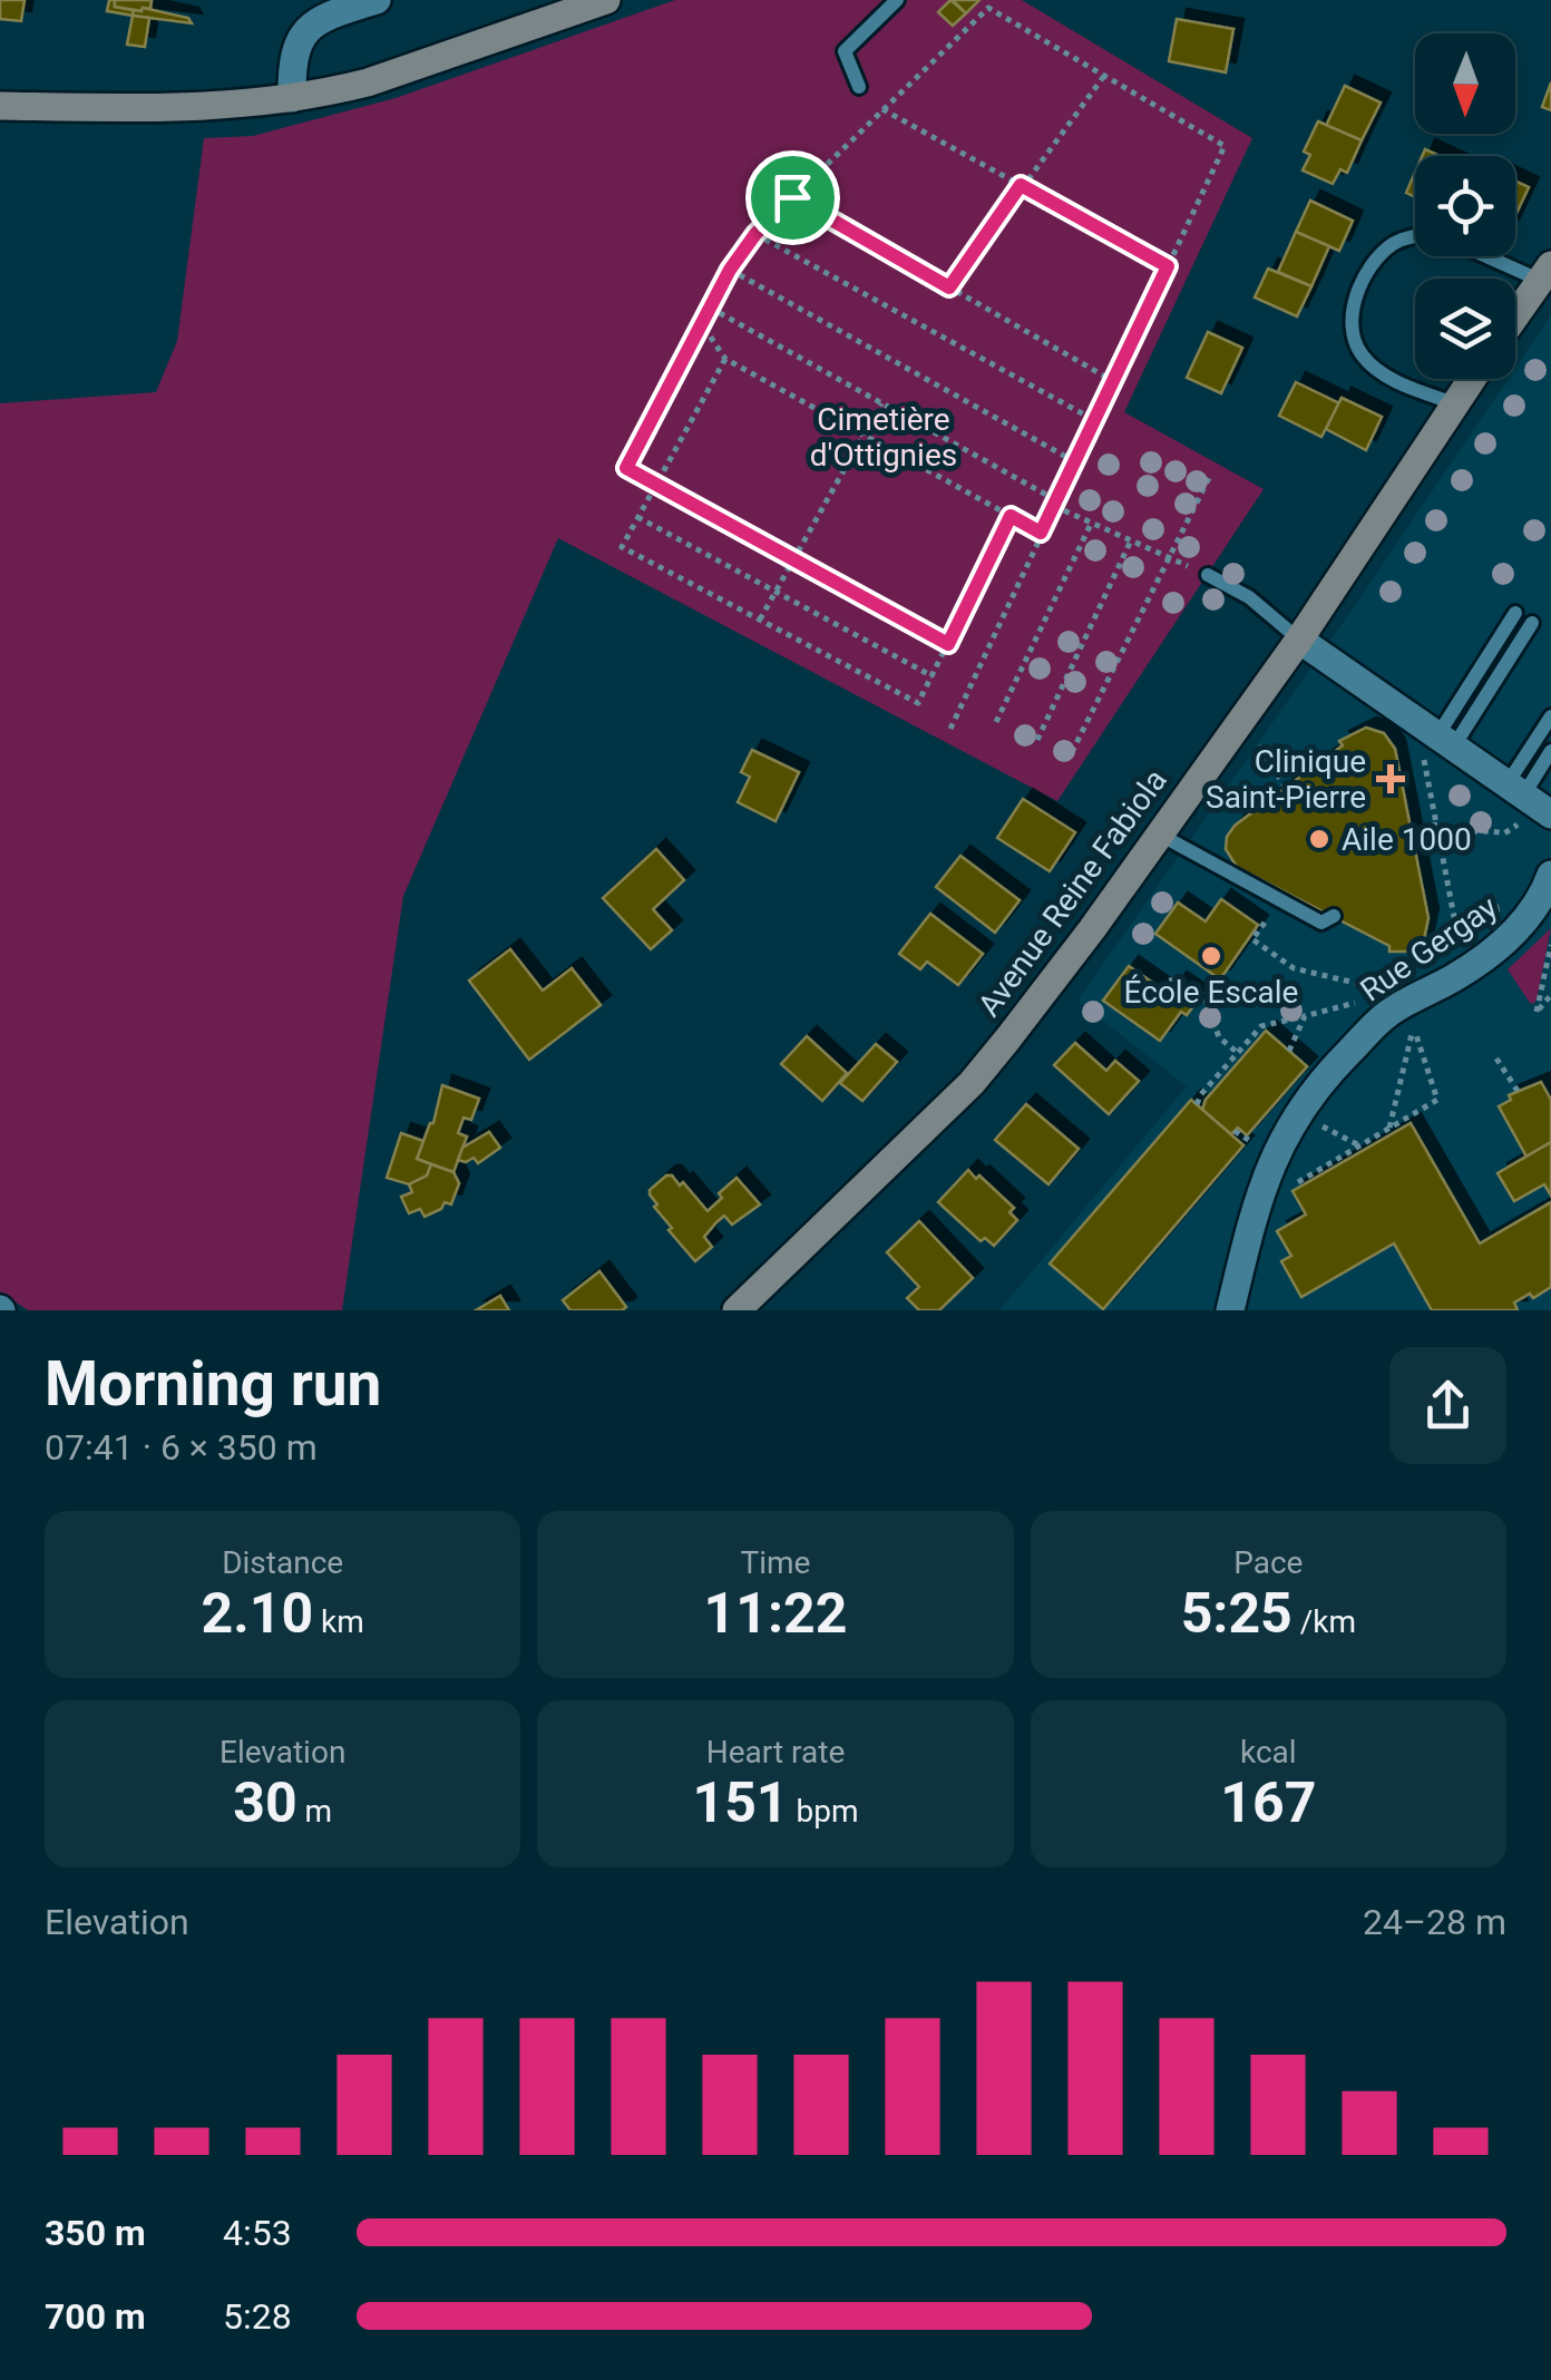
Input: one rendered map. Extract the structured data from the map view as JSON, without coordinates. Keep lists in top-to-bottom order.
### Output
{
  "streets": {
    "street": ["Avenue Reine Fabiola", "Rue Gergay"]
  },
  "parks": ["Cimetière d'Ottignies"],
  "places": {
    "health": ["Clinique Saint-Pierre"],
    "other": ["Aile 1000", "École Escale"]
  },
  "north": "bottom",
  "page": {
    "heading": ["Morning run", "07:41 · 6 × 350 m"],
    "stats": [
      ["Distance", "2.10 km"],
      ["Time", "11:22"],
      ["Pace", "5:25 /km"],
      ["Elevation", "30 m"],
      ["Heart rate", "151 bpm"],
      ["kcal", "167"]
    ],
    "chart": ["Elevation", "24–28 m"],
    "list": [
      {
        "name": "350 m",
        "note": "4:53"
      },
      {
        "name": "700 m",
        "note": "5:28"
      }
    ]
  }
}
